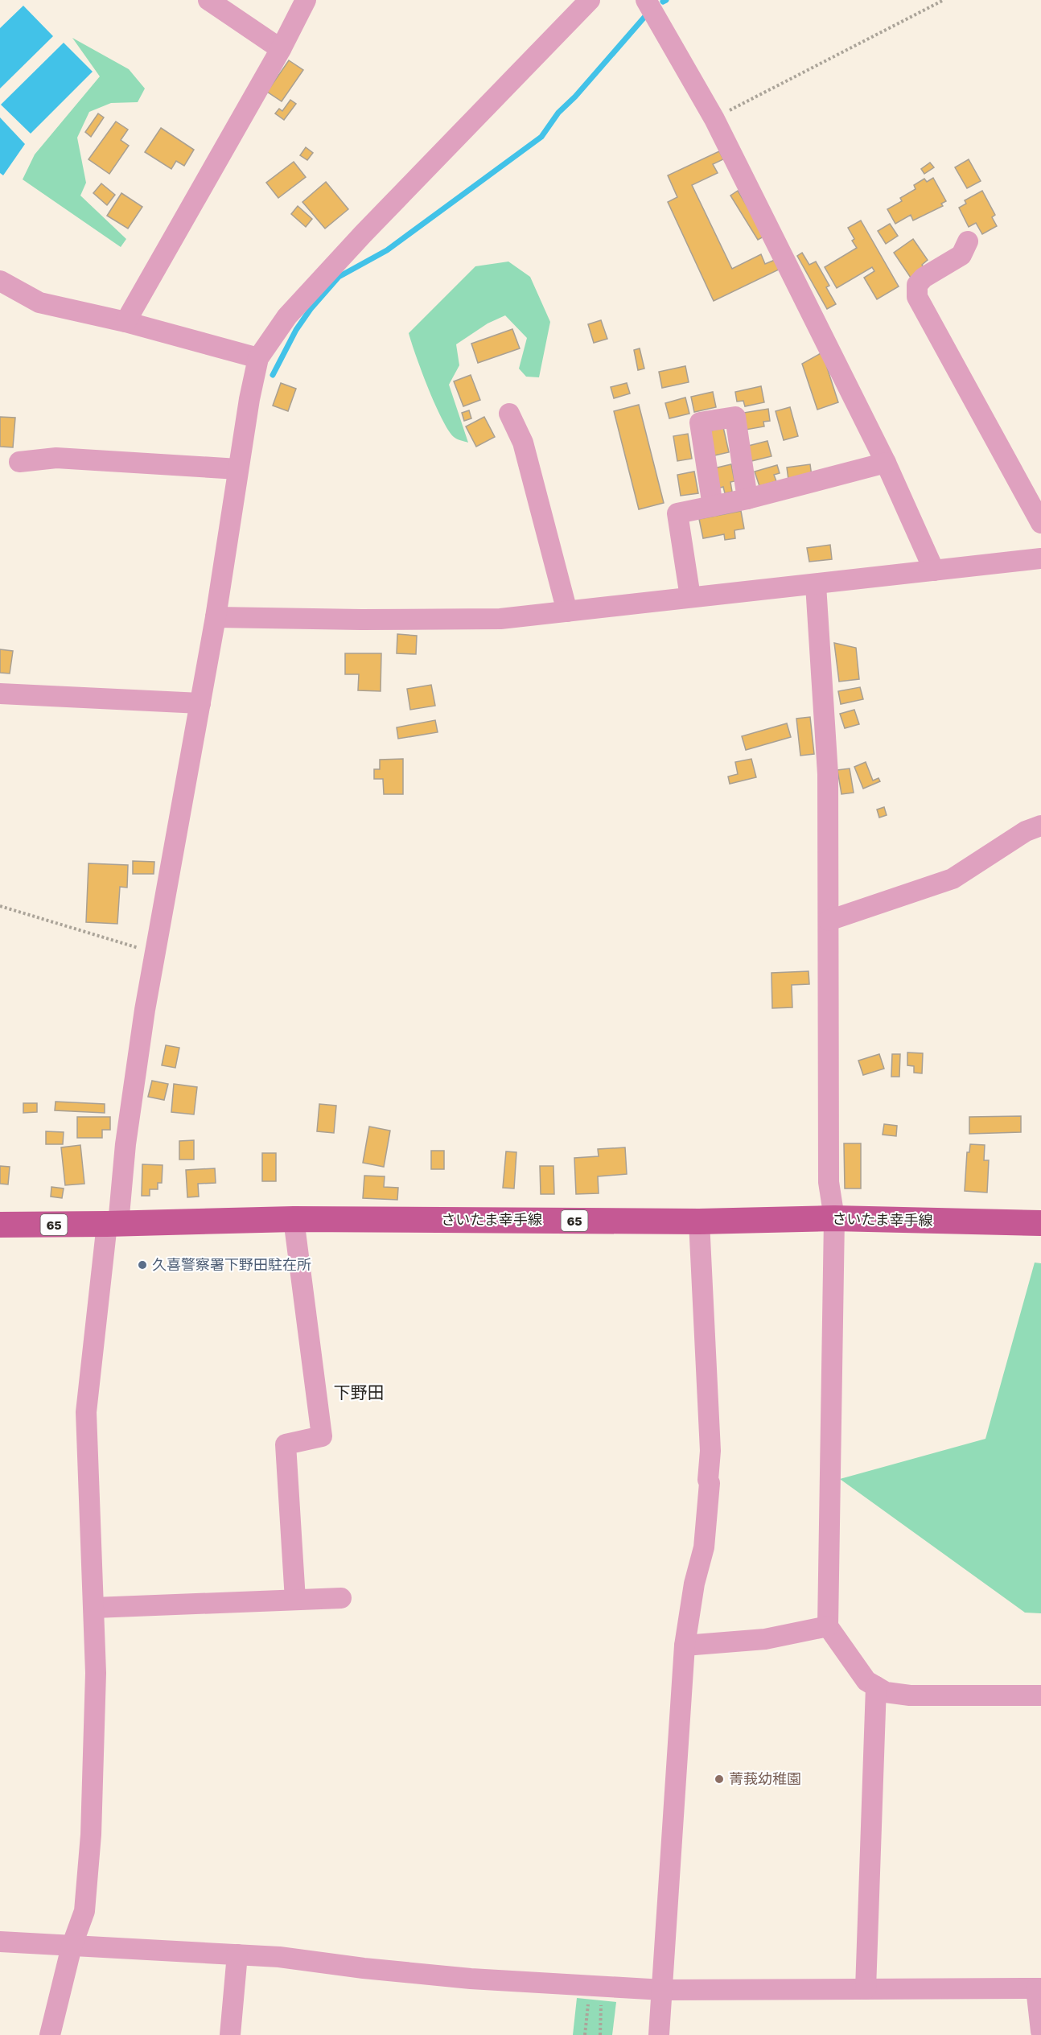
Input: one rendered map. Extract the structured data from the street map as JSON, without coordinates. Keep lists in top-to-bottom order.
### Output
{
  "streets": {
    "main road": ["さいたま幸手線", "65"]
  },
  "districts": ["下野田"],
  "places": ["久喜警察署下野田駐在所", "菁莪幼稚園"]
}
